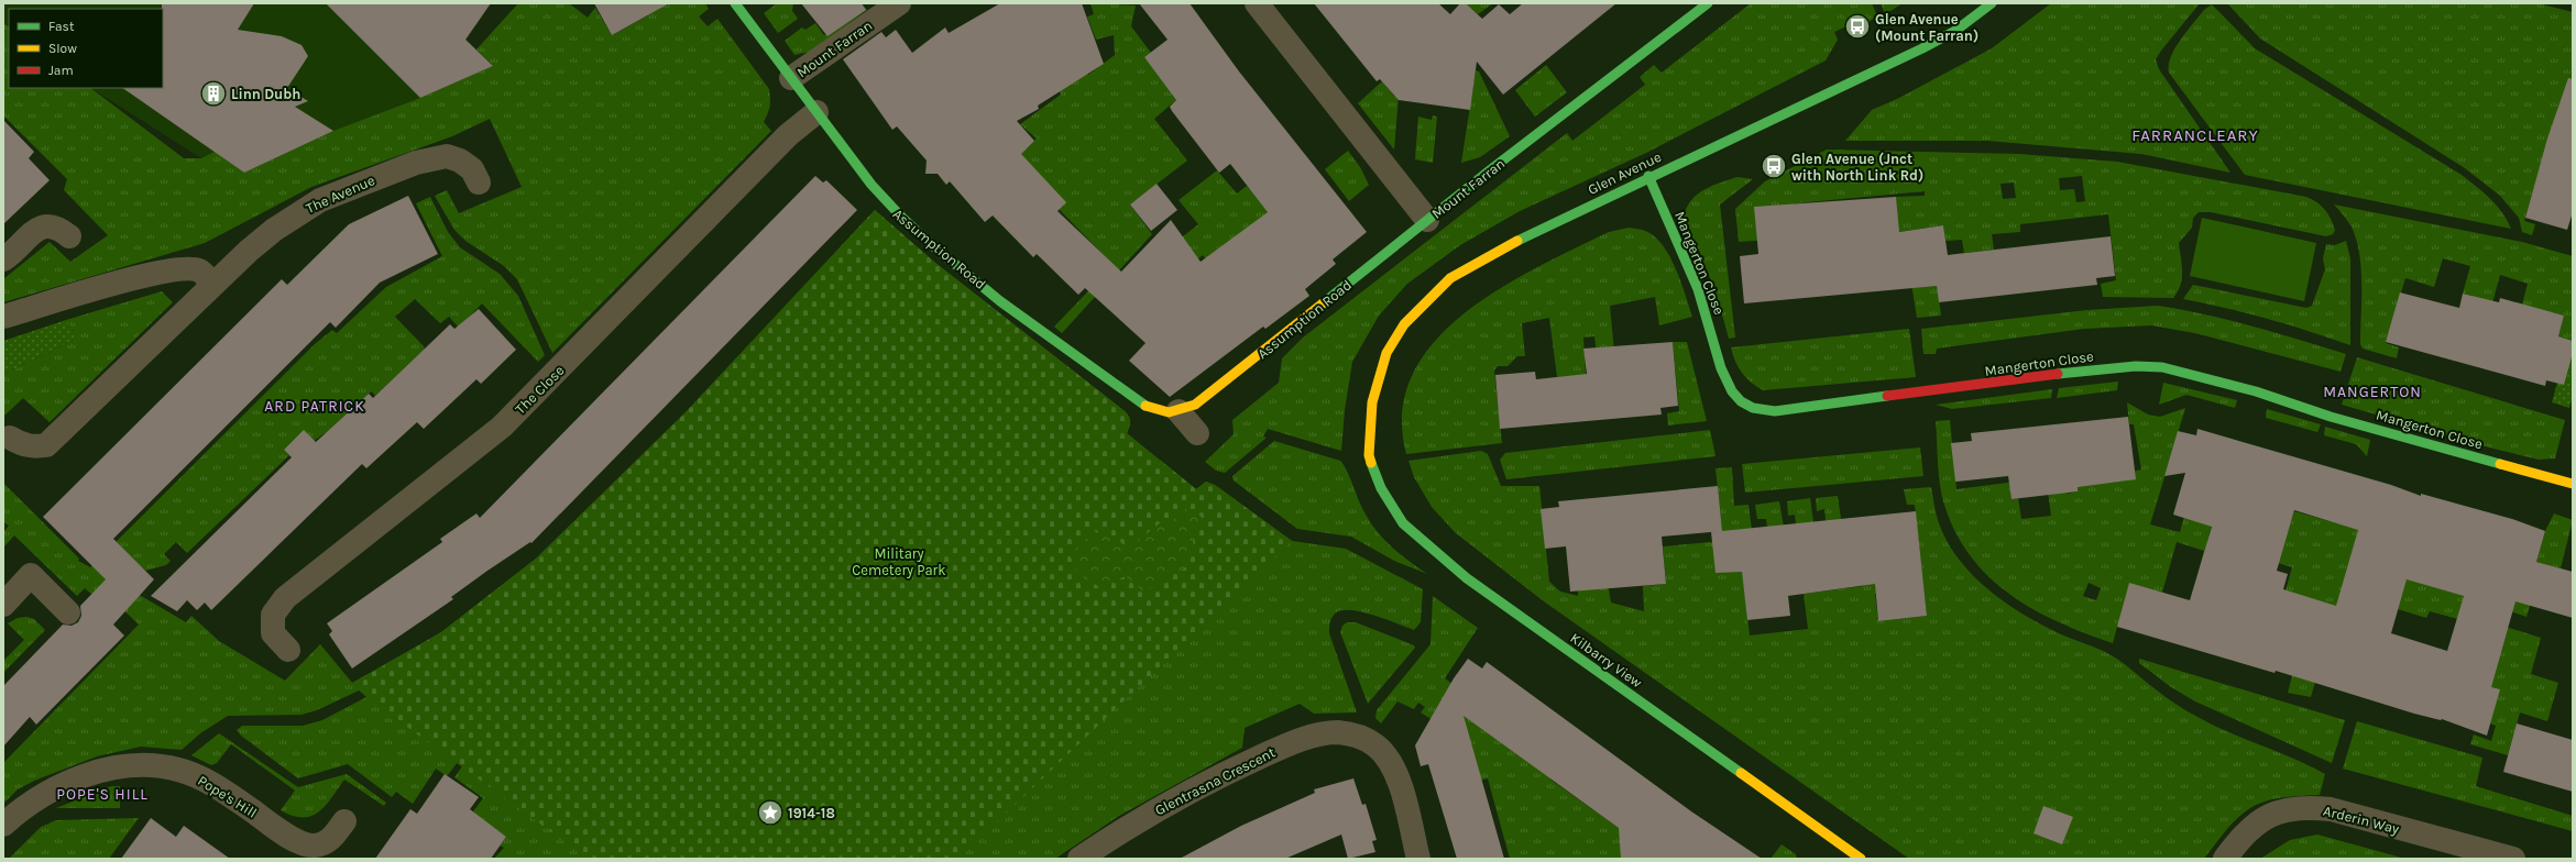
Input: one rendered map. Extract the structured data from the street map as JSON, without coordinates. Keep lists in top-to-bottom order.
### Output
{
  "streets": {
    "street": [
      "Mount Farran",
      "Glen Avenue",
      "The Avenue",
      "Assumption Road",
      "Mangerton Close",
      "The Close",
      "Kilbarry View",
      "Glentrasna Crescent",
      "Pope's Hill",
      "Arderin Way"
    ]
  },
  "crossings": [
    ["Mount Farran", "Assumption Road"],
    ["Glen Avenue", "Mangerton Close"],
    ["Glen Avenue", "Kilbarry View"],
    ["Assumption Road", "The Close"]
  ],
  "districts": [
    "FARRANCLEARY",
    "MANGERTON",
    "ARD PATRICK",
    "POPE'S HILL"
  ],
  "parks": ["Military Cemetery Park"],
  "places": {
    "bus stop": ["Glen Avenue (Mount Farran)", "Glen Avenue (Jnct with North Link Rd)"],
    "building": ["Linn Dubh"],
    "place": ["1914-18"]
  },
  "legend": ["Fast", "Slow", "Jam"]
}
